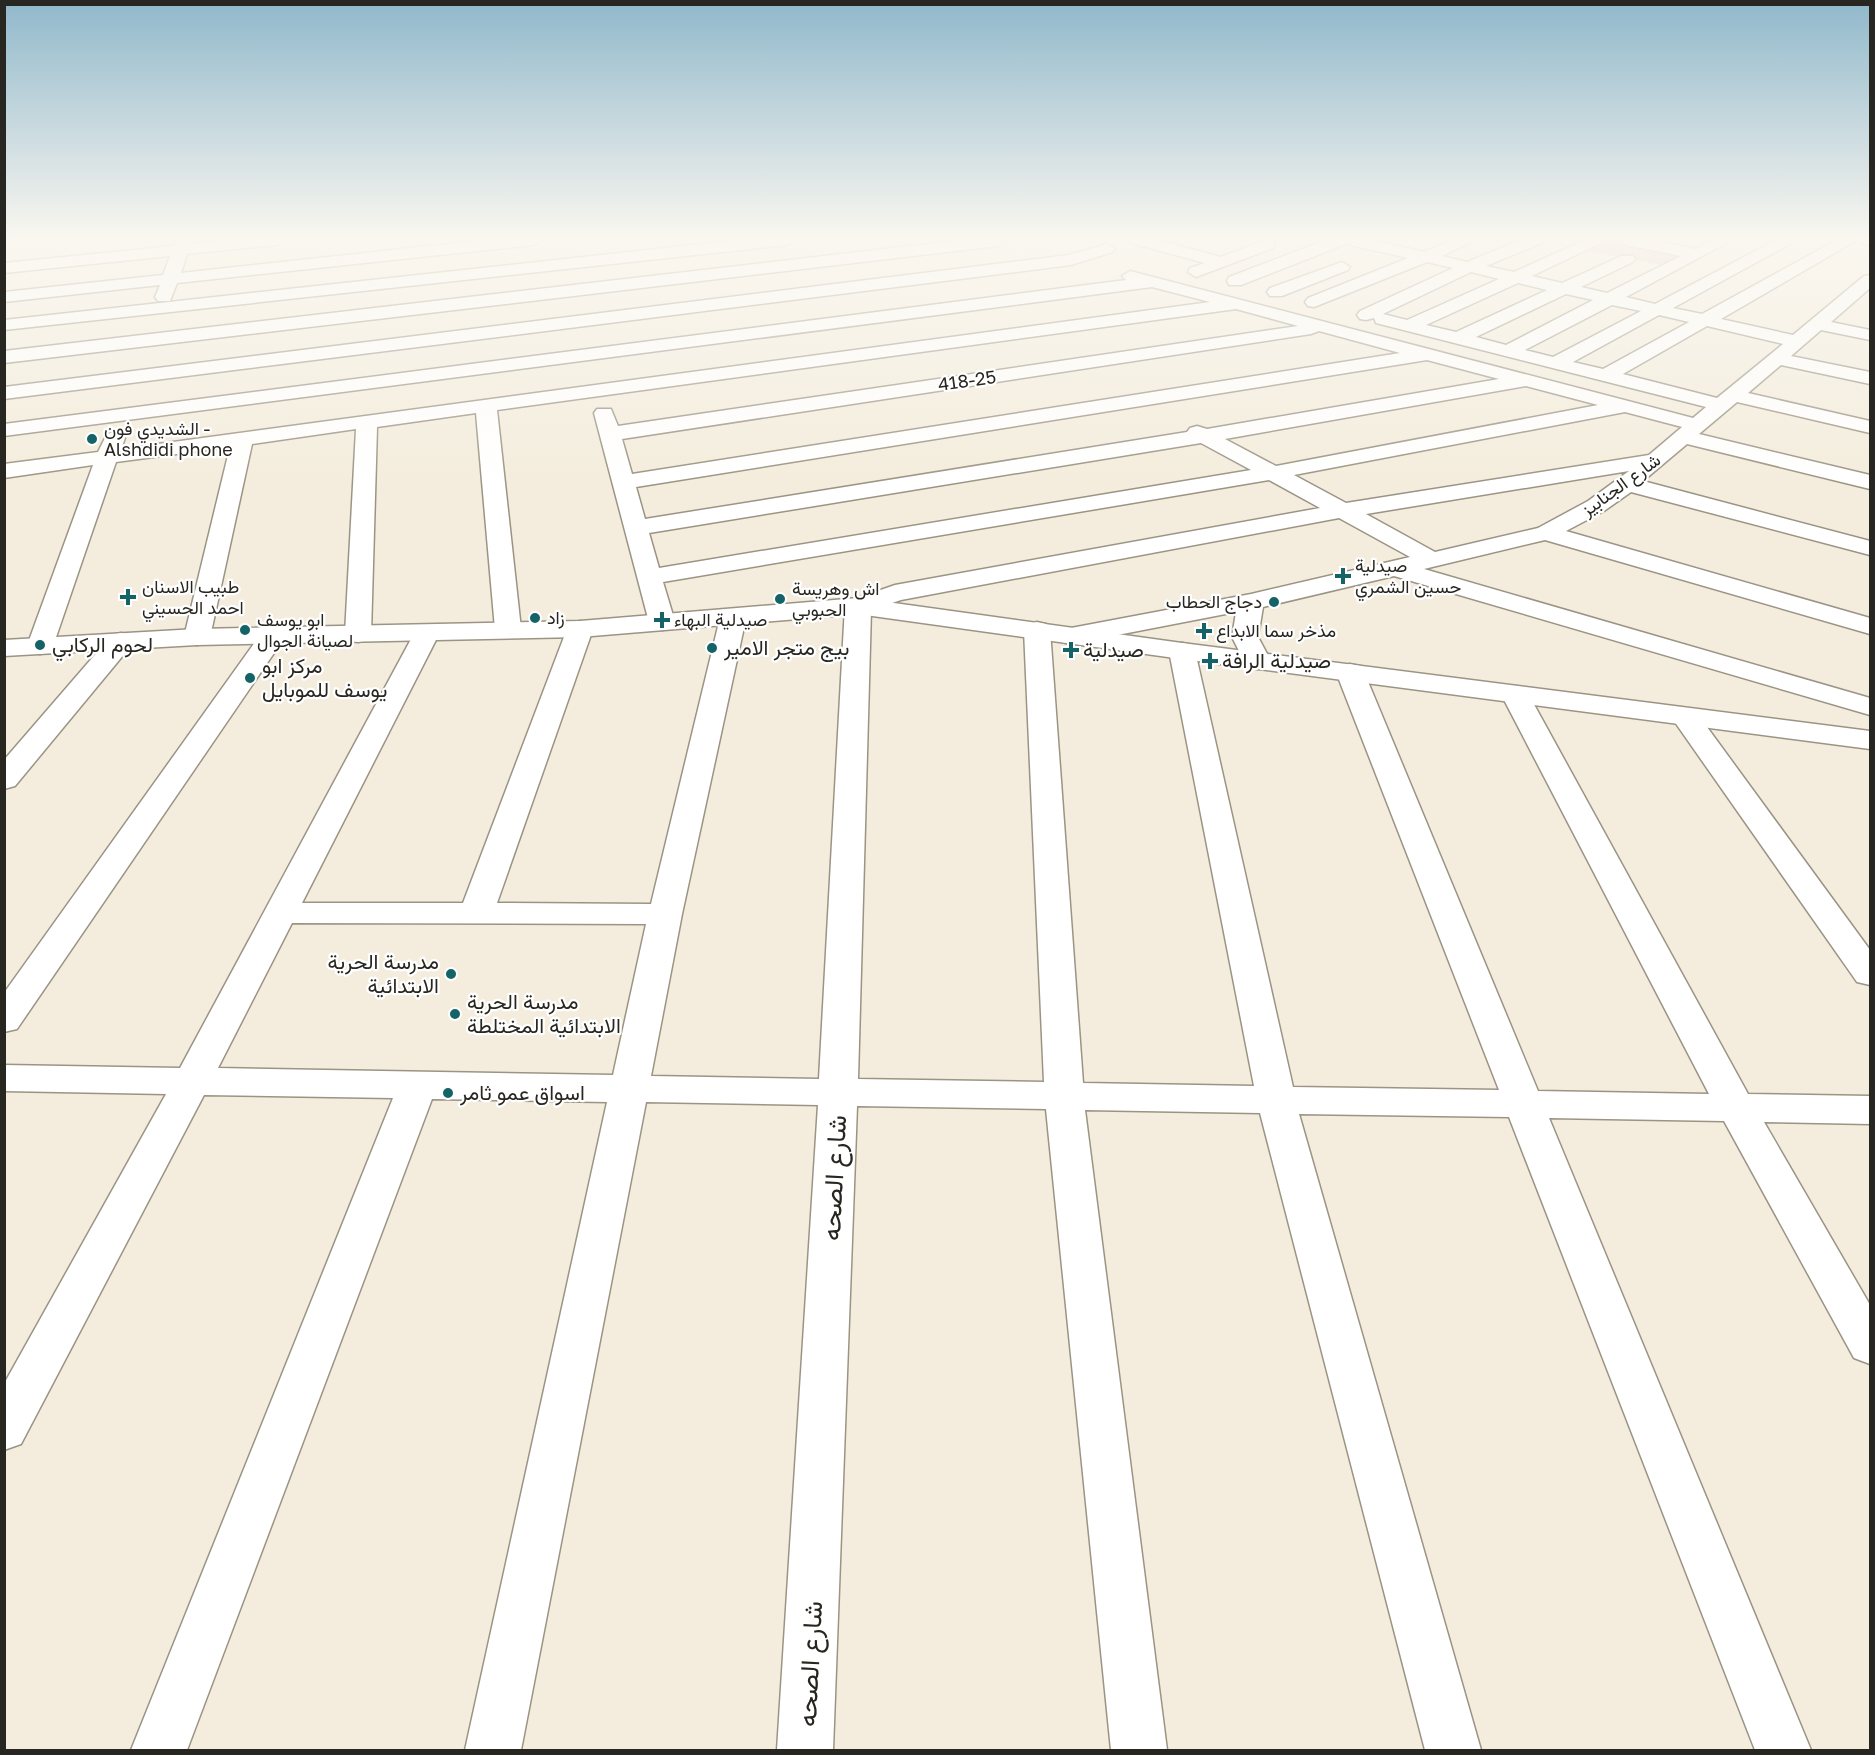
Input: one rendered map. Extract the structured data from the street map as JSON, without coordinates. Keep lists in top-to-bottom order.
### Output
{
  "streets": {
    "street": ["418-25", "شارع الجنابيز", "شارع الصحه"]
  },
  "places": {
    "other": [
      "الشديدي فون - Alshdidi phone",
      "اش وهريسة الحبوبي",
      "دجاج الحطاب",
      "زاد",
      "ابو يوسف لصيانة الجوال",
      "لحوم الركابي",
      "بيج متجر الامير",
      "مركز ابو يوسف للموبايل",
      "مدرسة الحرية الابتدائية",
      "مدرسة الحرية الابتدائية المختلطة",
      "اسواق عمو ثامر"
    ],
    "health": [
      "صيدلية حسين الشمري",
      "طبيب الاسنان احمد الحسيني",
      "صيدلية البهاء",
      "مذخر سما الابداع",
      "صيدلية",
      "صيدلية الرافة"
    ]
  }
}
